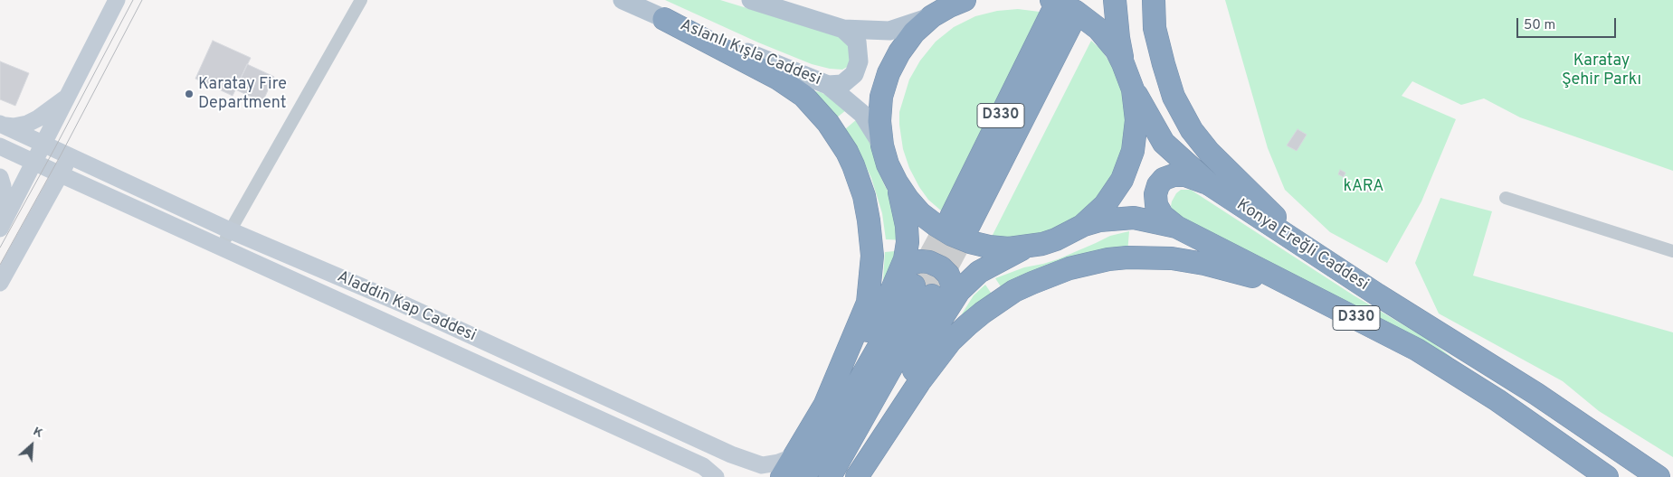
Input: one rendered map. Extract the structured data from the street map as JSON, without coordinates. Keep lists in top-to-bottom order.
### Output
{
  "streets": {
    "highway": ["D330", "Konya Ereğli Caddesi"],
    "main road": ["Aslanlı Kışla Caddesi"],
    "street": ["Aladdin Kap Caddesi"]
  },
  "crossings": [
    ["D330", "Konya Ereğli Caddesi"]
  ],
  "parks": ["Karatay Şehir Parkı", "kARA"],
  "places": ["Karatay Fire Department"],
  "scale_bar": "50 m",
  "north": "top right"
}
